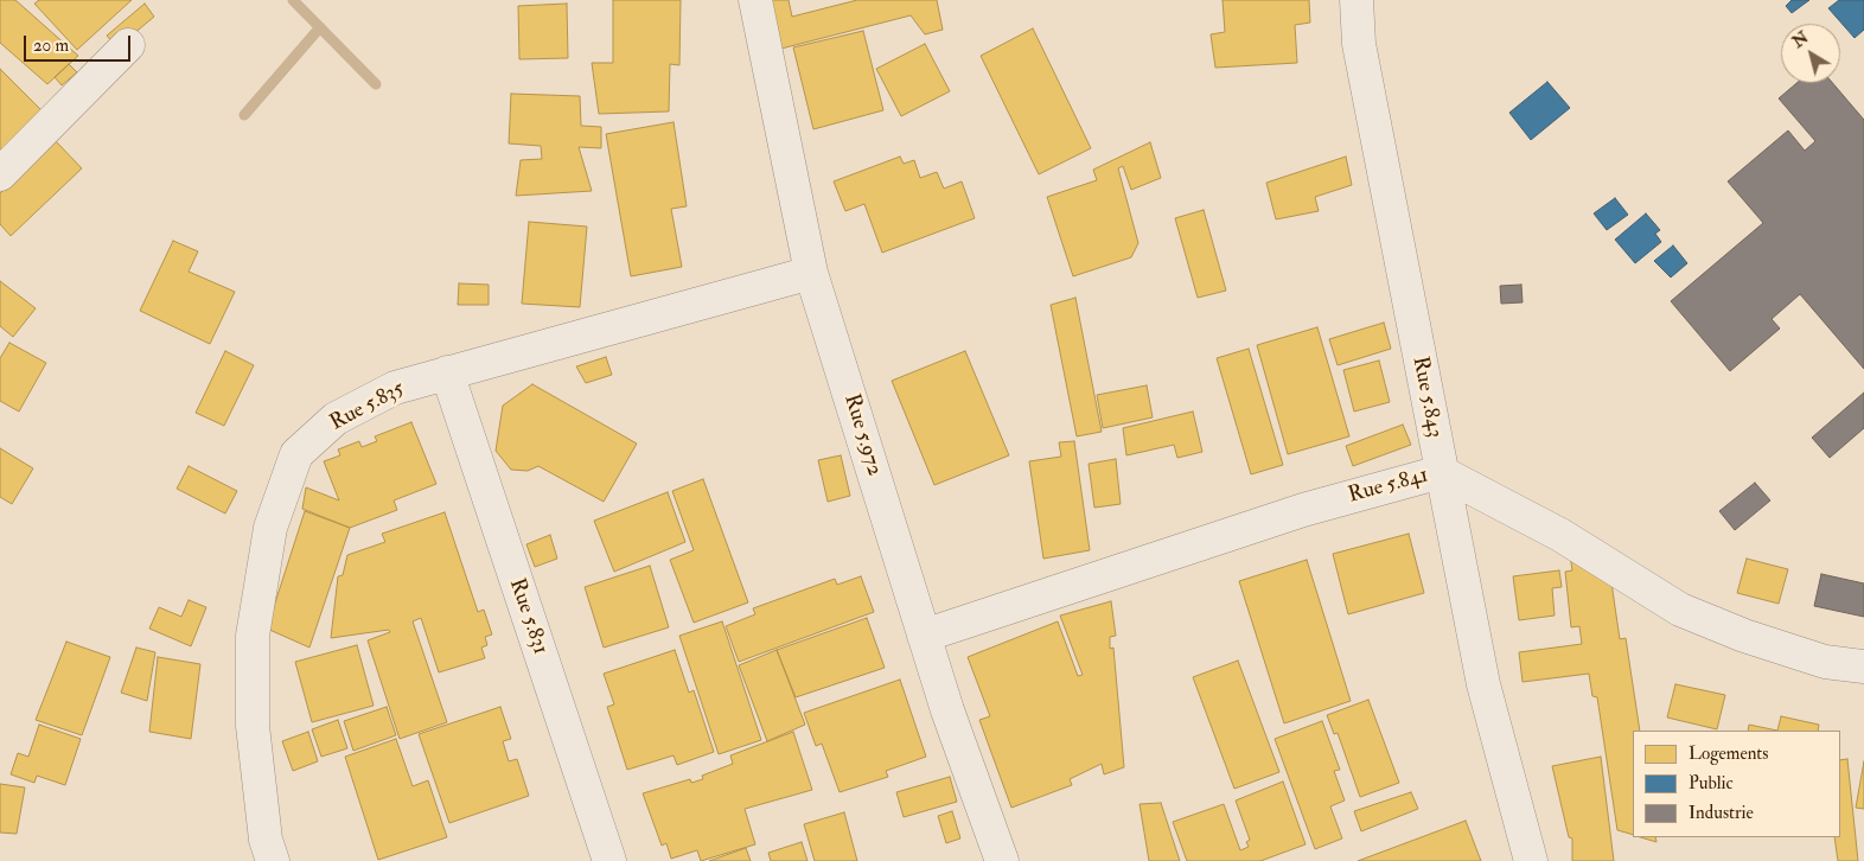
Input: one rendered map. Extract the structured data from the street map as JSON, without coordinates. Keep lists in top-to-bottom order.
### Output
{
  "streets": {
    "street": [
      "Rue 5.843",
      "Rue 5.835",
      "Rue 5.972",
      "Rue 5.841",
      "Rue 5.831"
    ]
  },
  "crossings": [
    ["Rue 5.843", "Rue 5.841"],
    ["Rue 5.835", "Rue 5.972"],
    ["Rue 5.835", "Rue 5.831"],
    ["Rue 5.972", "Rue 5.841"]
  ],
  "legend": ["Logements", "Public", "Industrie"],
  "scale_bar": "20 m",
  "north": "top left"
}
